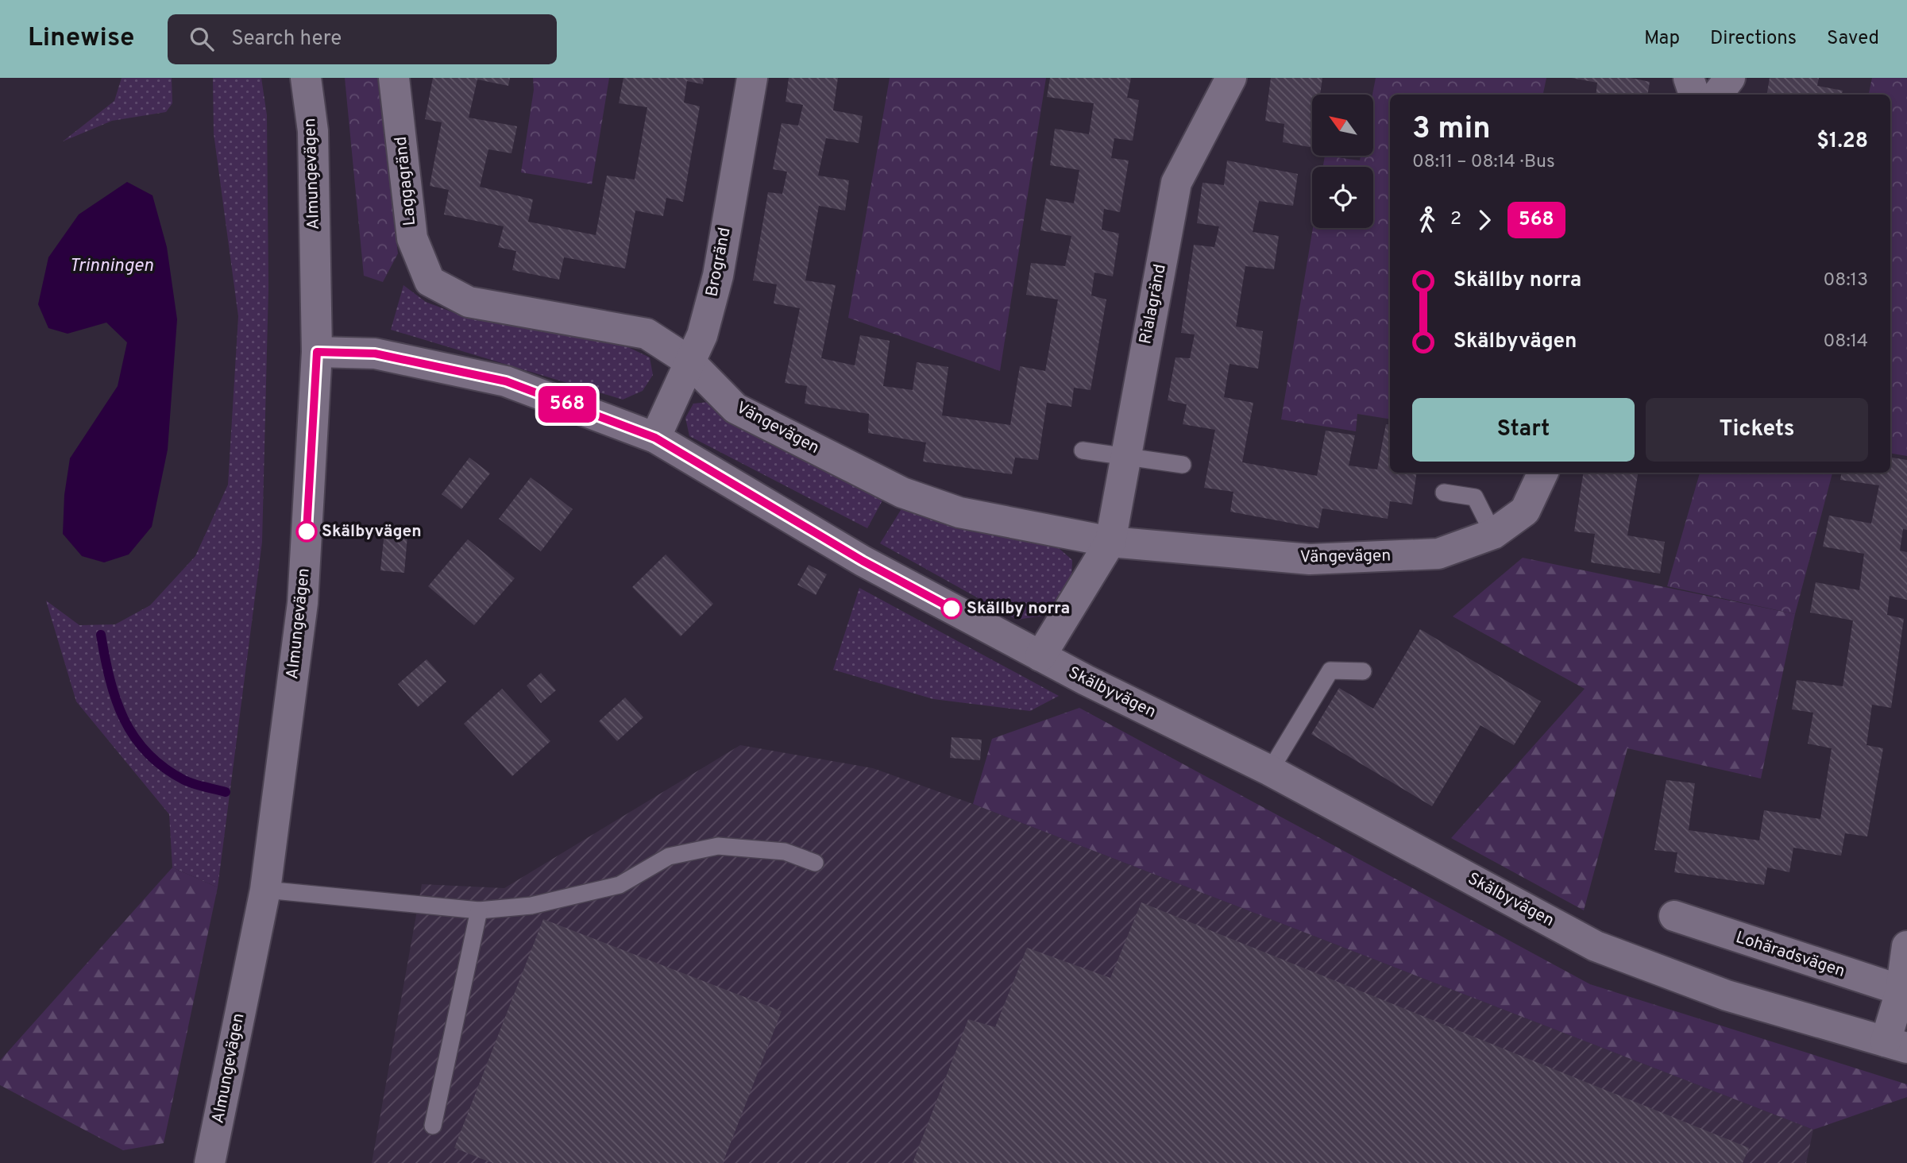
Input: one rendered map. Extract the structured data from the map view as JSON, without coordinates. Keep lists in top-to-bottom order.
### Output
{
  "streets": {
    "street": [
      "Almungevägen",
      "Laggagränd",
      "Brogränd",
      "Rialagränd",
      "Vängevägen",
      "Skälbyvägen",
      "Lohäradsvägen"
    ]
  },
  "crossings": [
    ["Almungevägen", "Skälbyvägen"],
    ["Laggagränd", "Vängevägen"],
    ["Brogränd", "Vängevägen"],
    ["Brogränd", "Skälbyvägen"],
    ["Rialagränd", "Vängevägen"]
  ],
  "water": ["Trinningen"],
  "places": ["Skälbyvägen", "Skällby norra"],
  "lines": ["bus line 568"],
  "north": "top left",
  "page": {
    "header": "Linewise",
    "search": "Search here",
    "nav": ["Map", "Directions", "Saved"],
    "on_map": "568",
    "heading": ["3 min", "08:11 – 08:14 · Bus", "$1.28"],
    "legs": ["2", "568"],
    "list": [
      {
        "name": "Skällby norra",
        "value": "08:13"
      },
      {
        "name": "Skälbyvägen",
        "value": "08:14"
      }
    ],
    "buttons": ["Start", "Tickets"]
  }
}
